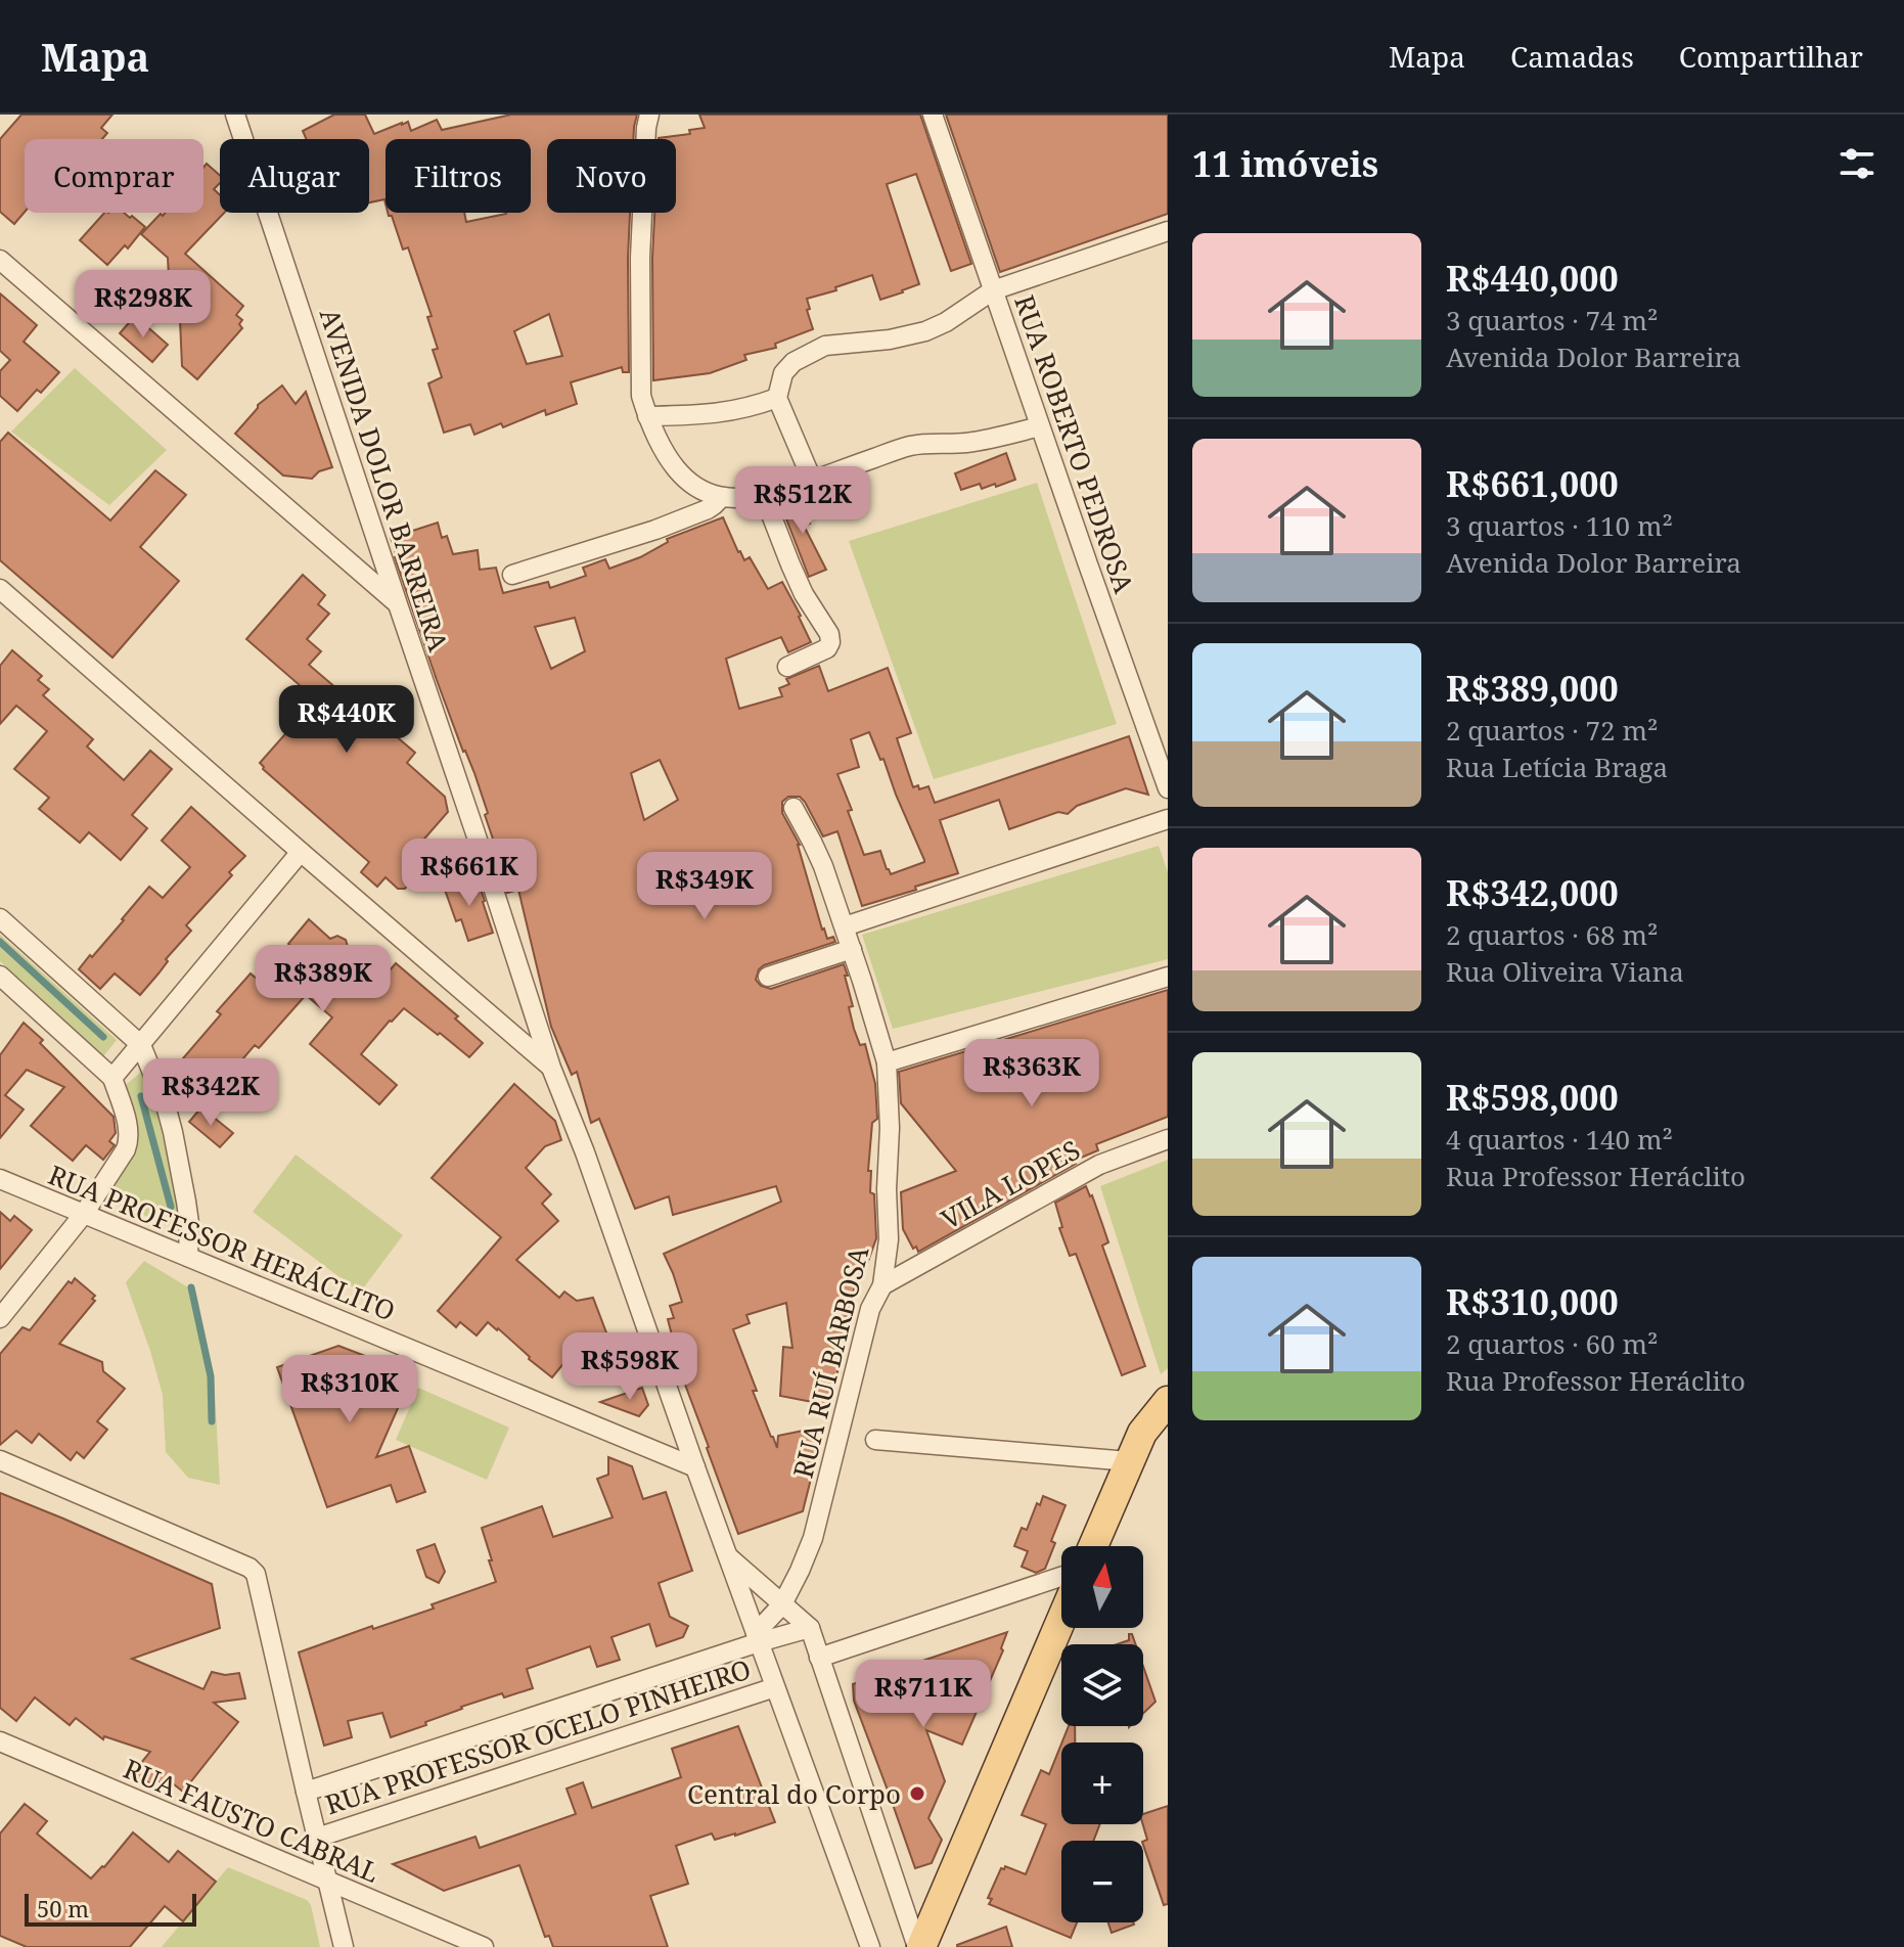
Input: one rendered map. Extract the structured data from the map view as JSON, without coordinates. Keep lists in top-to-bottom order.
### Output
{
  "streets": {
    "street": [
      "RUA ROBERTO PEDROSA",
      "AVENIDA DOLOR BARREIRA",
      "VILA LOPES",
      "RUA PROFESSOR HERÁCLITO",
      "RUA RUÍ BARBOSA",
      "RUA PROFESSOR OCELO PINHEIRO",
      "RUA FAUSTO CABRAL"
    ]
  },
  "crossings": [
    ["AVENIDA DOLOR BARREIRA", "RUA PROFESSOR HERÁCLITO"],
    ["AVENIDA DOLOR BARREIRA", "RUA RUÍ BARBOSA"],
    ["AVENIDA DOLOR BARREIRA", "RUA PROFESSOR OCELO PINHEIRO"],
    ["VILA LOPES", "RUA RUÍ BARBOSA"],
    ["RUA RUÍ BARBOSA", "RUA PROFESSOR OCELO PINHEIRO"]
  ],
  "places": ["Central do Corpo"],
  "scale_bar": "50 m",
  "north": "top",
  "page": {
    "header": "Mapa",
    "nav": ["Mapa", "Camadas", "Compartilhar"],
    "heading": "11 imóveis",
    "chip": [
      "Comprar",
      "Alugar",
      "Filtros",
      "Novo"
    ],
    "list": [
      {
        "name": "R$440,000",
        "note": "3 quartos · 74 m² · Avenida Dolor Barreira"
      },
      {
        "name": "R$661,000",
        "note": "3 quartos · 110 m² · Avenida Dolor Barreira"
      },
      {
        "name": "R$389,000",
        "note": "2 quartos · 72 m² · Rua Letícia Braga"
      },
      {
        "name": "R$342,000",
        "note": "2 quartos · 68 m² · Rua Oliveira Viana"
      },
      {
        "name": "R$598,000",
        "note": "4 quartos · 140 m² · Rua Professor Heráclito"
      },
      {
        "name": "R$310,000",
        "note": "2 quartos · 60 m² · Rua Professor Heráclito"
      }
    ],
    "price": [
      "R$298K",
      "R$512K",
      "R$440K",
      "R$661K",
      "R$349K",
      "R$389K",
      "R$363K",
      "R$342K",
      "R$598K",
      "R$310K",
      "R$711K"
    ],
    "map_buttons": ["+", "−"],
    "scale": "50 m"
  }
}
